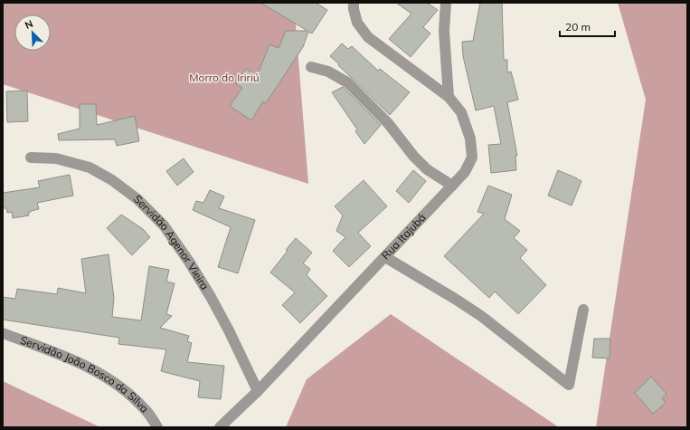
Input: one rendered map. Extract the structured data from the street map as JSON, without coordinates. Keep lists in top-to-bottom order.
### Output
{
  "streets": {
    "street": ["Rua Itajubá", "Servidão Agenor Vieira", "Servidão João Bosco da Silva"]
  },
  "crossings": [
    ["Rua Itajubá", "Servidão Agenor Vieira"]
  ],
  "parks": ["Morro do Iririú"],
  "scale_bar": "20 m",
  "north": "top left"
}
